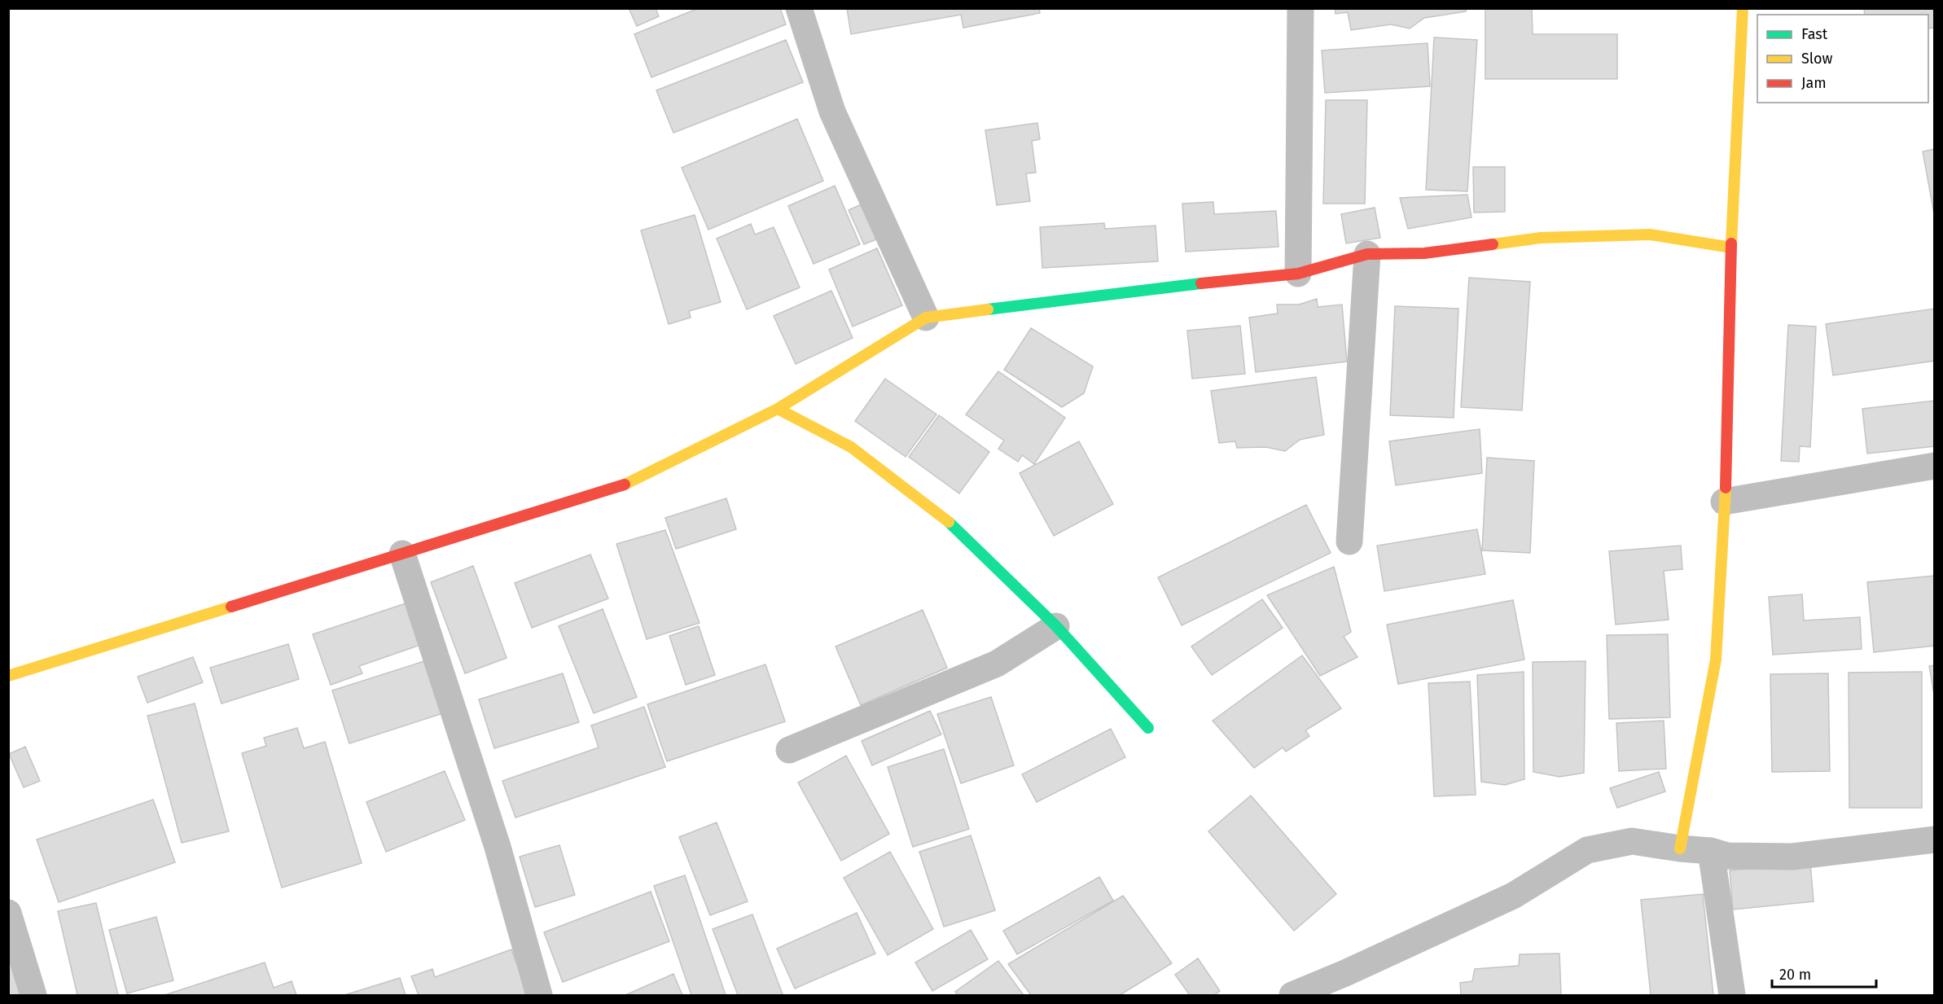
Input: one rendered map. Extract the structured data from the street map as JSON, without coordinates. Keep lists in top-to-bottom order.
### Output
{
  "legend": ["Fast", "Slow", "Jam"],
  "scale_bar": "20 m"
}
